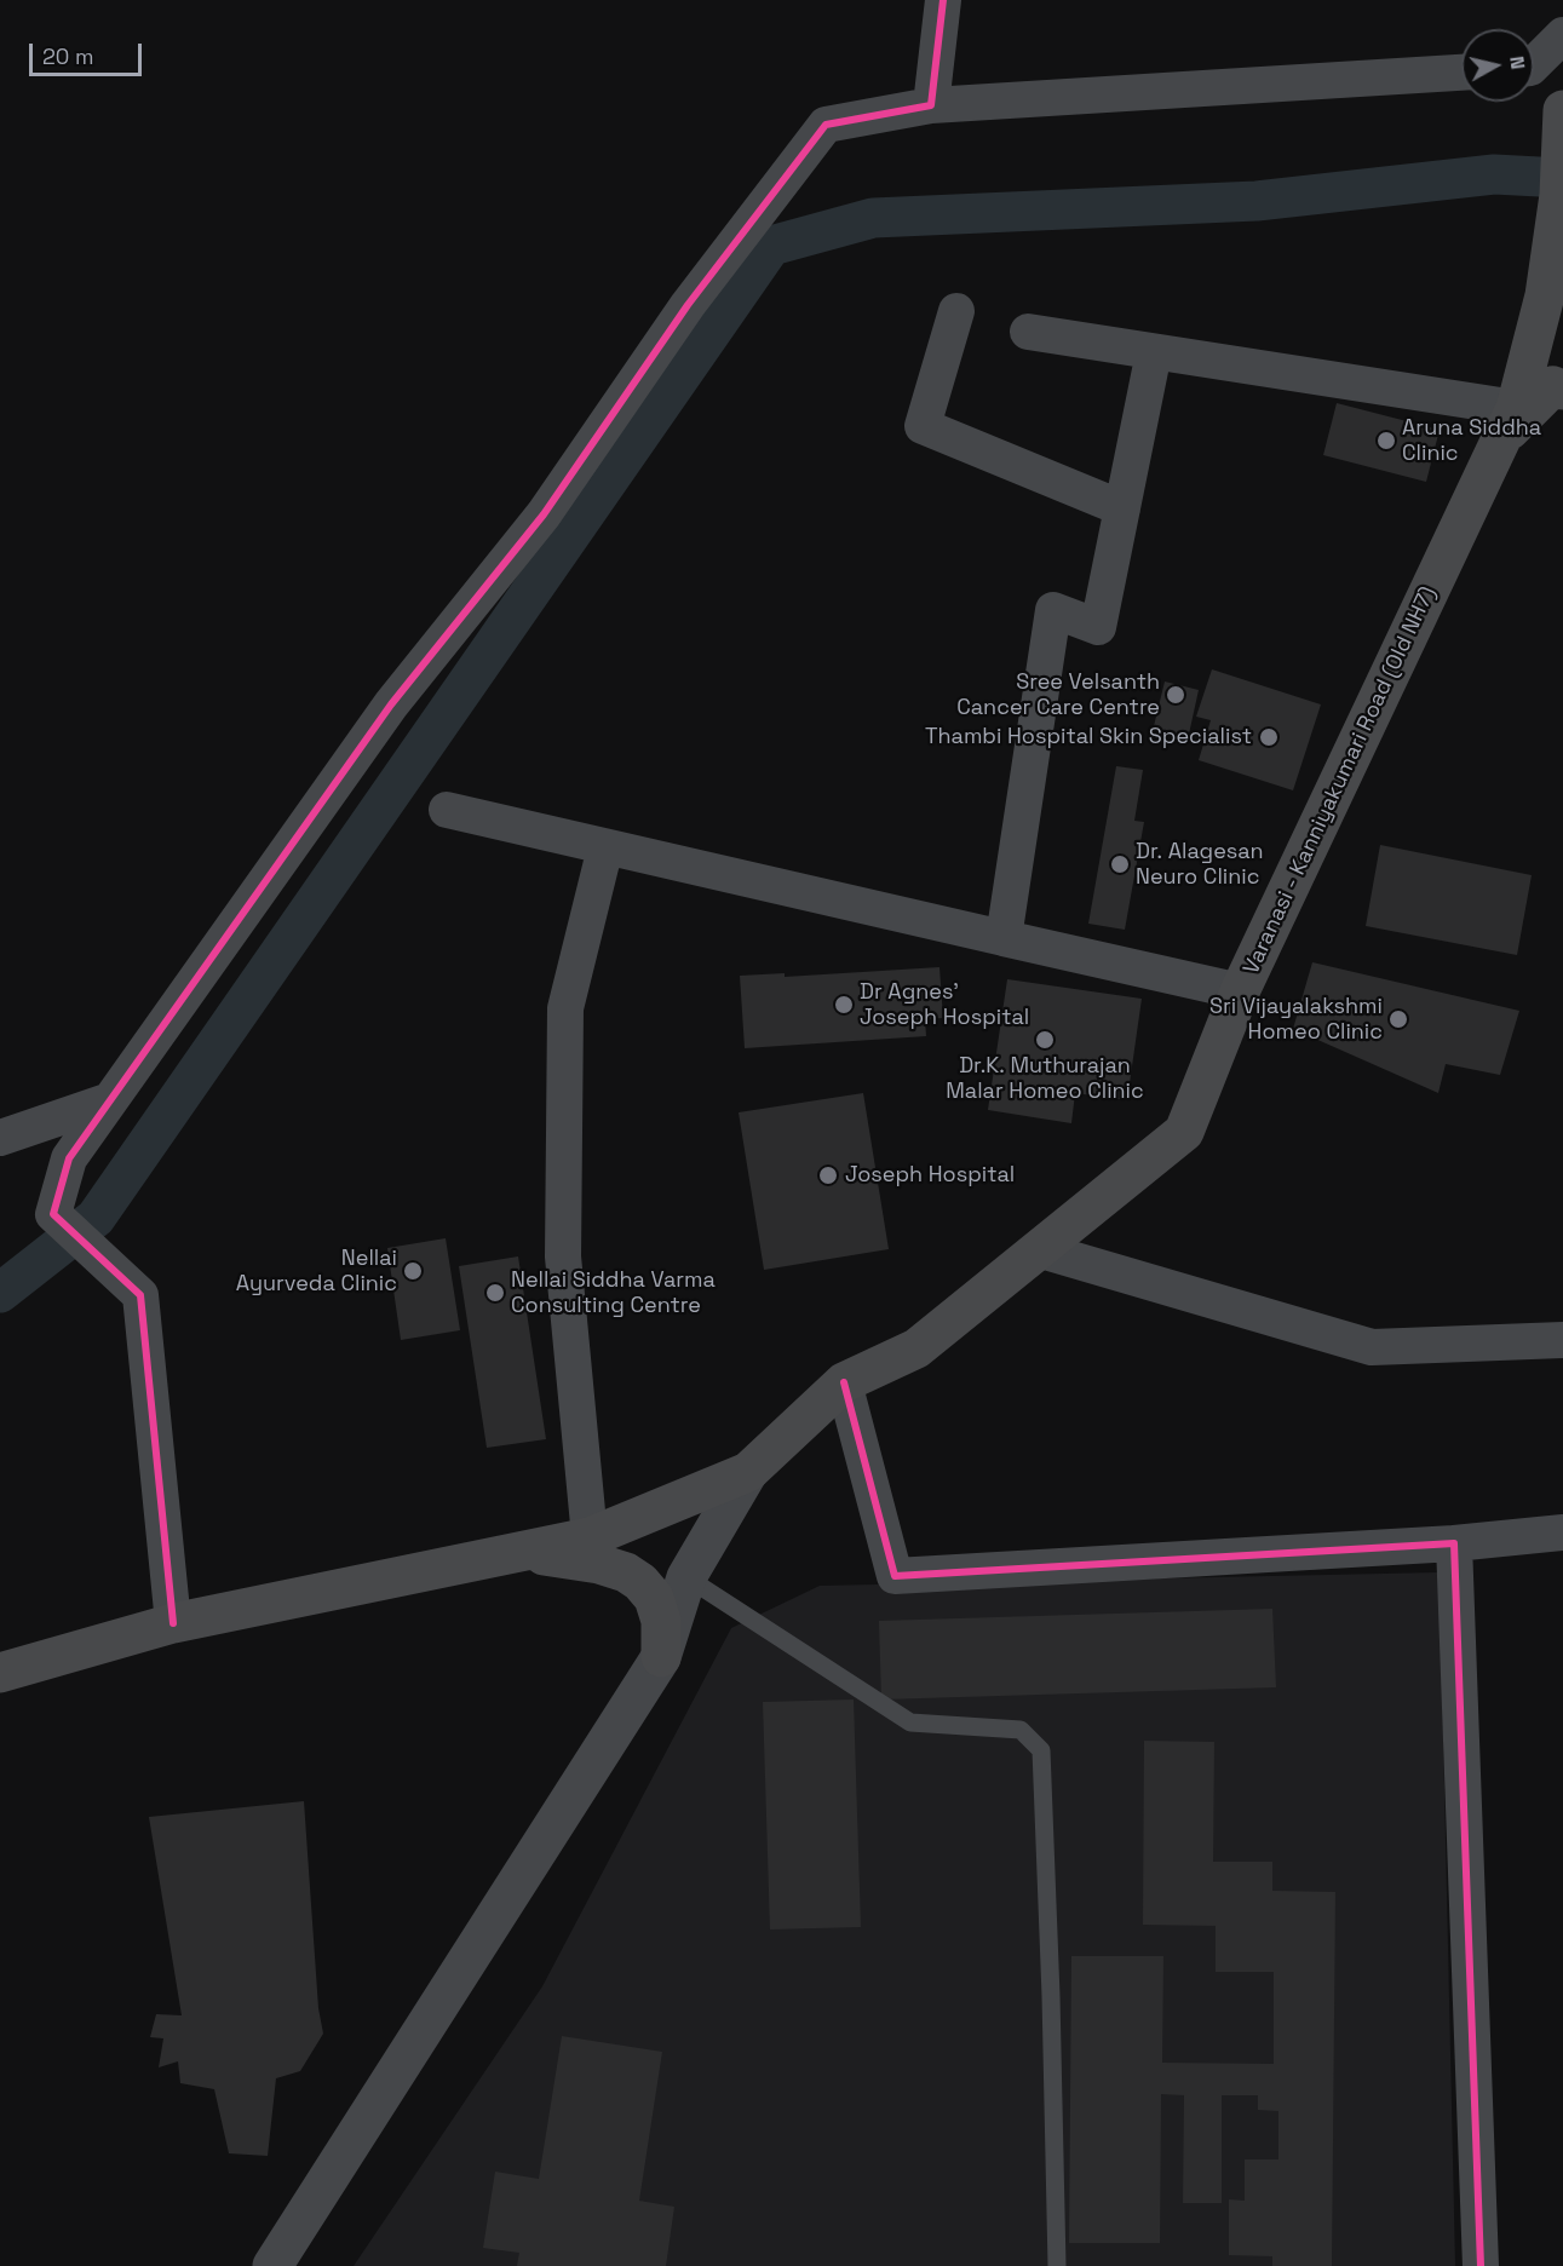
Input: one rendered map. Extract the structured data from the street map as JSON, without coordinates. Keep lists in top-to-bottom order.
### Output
{
  "streets": {
    "main road": ["Varanasi - Kanniyakumari Road (Old NH7)"]
  },
  "places": [
    "Aruna Siddha Clinic",
    "Sree Velsanth Cancer Care Centre",
    "Thambi Hospital Skin Specialist",
    "Dr. Alagesan Neuro Clinic",
    "Dr Agnes' Joseph Hospital",
    "Sri Vijayalakshmi Homeo Clinic",
    "Dr.K. Muthurajan Malar Homeo Clinic",
    "Joseph Hospital",
    "Nellai Ayurveda Clinic",
    "Nellai Siddha Varma Consulting Centre"
  ],
  "scale_bar": "20 m",
  "north": "right"
}
